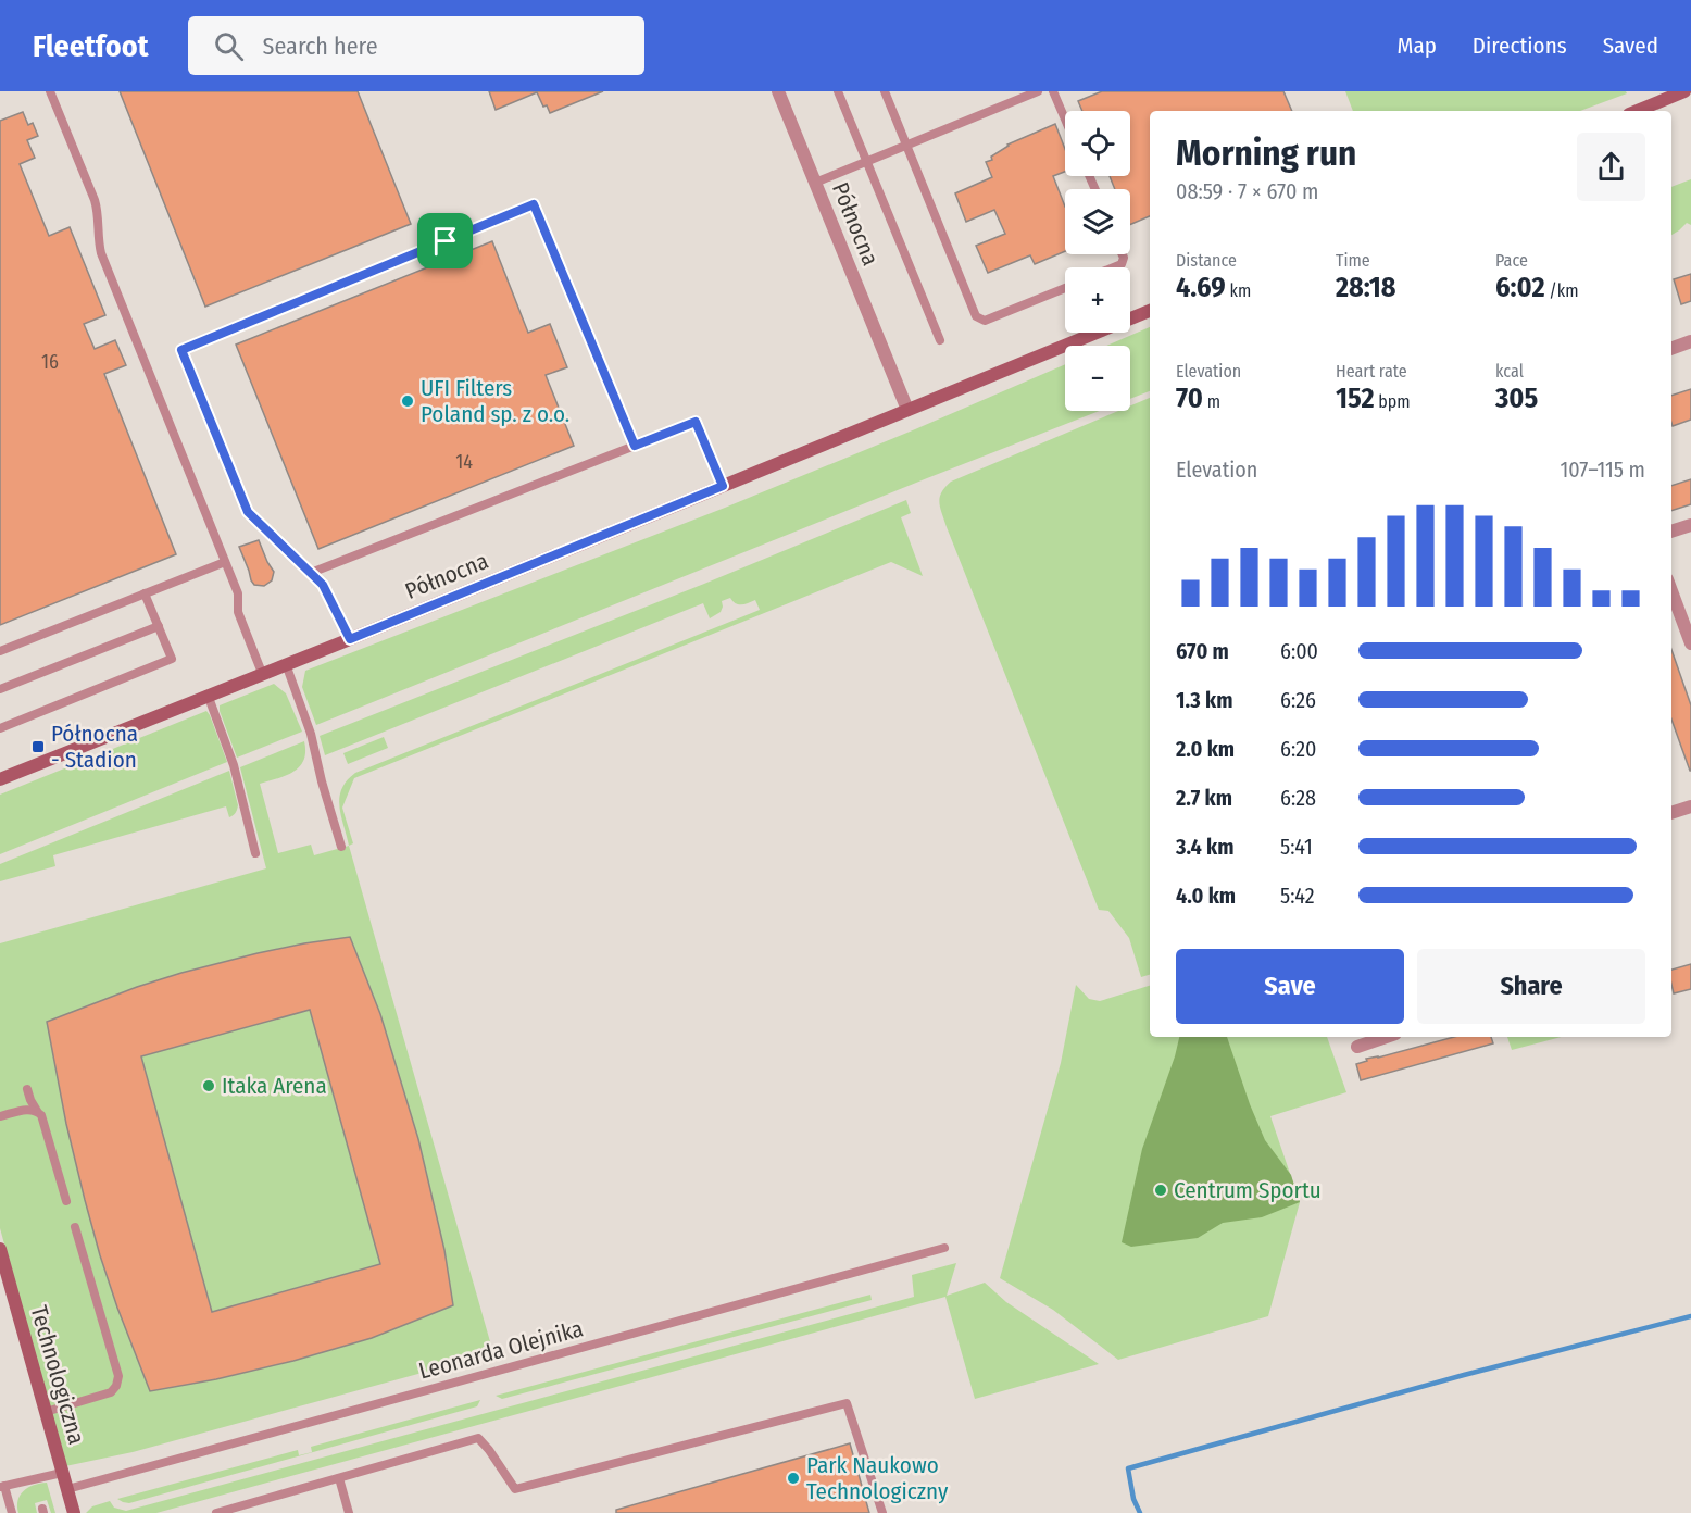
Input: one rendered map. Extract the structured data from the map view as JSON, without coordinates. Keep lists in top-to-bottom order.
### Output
{
  "streets": {
    "street": ["Północna", "Technologiczna"],
    "lane": ["Leonarda Olejnika"]
  },
  "crossings": [
    ["Leonarda Olejnika", "Technologiczna"]
  ],
  "places": {
    "other": [
      "UFI Filters Poland sp. z o.o.",
      "Itaka Arena",
      "Centrum Sportu",
      "Park Naukowo Technologiczny"
    ],
    "transit": ["Północna - Stadion"]
  },
  "house_numbers": ["16", "14"],
  "page": {
    "header": "Fleetfoot",
    "search": "Search here",
    "nav": ["Map", "Directions", "Saved"],
    "map_buttons": ["+", "−"],
    "heading": ["Morning run", "08:59 · 7 × 670 m"],
    "stats": [
      ["Distance", "4.69 km"],
      ["Time", "28:18"],
      ["Pace", "6:02 /km"],
      ["Elevation", "70 m"],
      ["Heart rate", "152 bpm"],
      ["kcal", "305"]
    ],
    "chart": ["Elevation", "107–115 m"],
    "list": [
      {
        "name": "670 m",
        "note": "6:00"
      },
      {
        "name": "1.3 km",
        "note": "6:26"
      },
      {
        "name": "2.0 km",
        "note": "6:20"
      },
      {
        "name": "2.7 km",
        "note": "6:28"
      },
      {
        "name": "3.4 km",
        "note": "5:41"
      },
      {
        "name": "4.0 km",
        "note": "5:42"
      }
    ],
    "buttons": ["Save", "Share"]
  }
}
